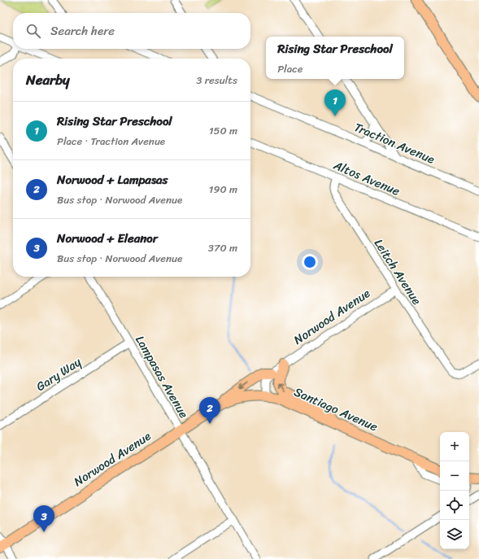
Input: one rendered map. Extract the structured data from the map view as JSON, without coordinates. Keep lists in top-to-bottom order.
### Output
{
  "streets": {
    "main road": ["Norwood Avenue", "Santiago Avenue"],
    "street": [
      "Traction Avenue",
      "Altos Avenue",
      "Leitch Avenue",
      "Gary Way",
      "Lampasas Avenue"
    ]
  },
  "crossings": [
    ["Altos Avenue", "Leitch Avenue"],
    ["Leitch Avenue", "Norwood Avenue"],
    ["Norwood Avenue", "Lampasas Avenue"],
    ["Norwood Avenue", "Santiago Avenue"],
    ["Gary Way", "Lampasas Avenue"]
  ],
  "page": {
    "search": "Search here",
    "popup": ["Rising Star Preschool", "Place"],
    "heading": ["Nearby", "3 results"],
    "pins": ["1", "2", "3"],
    "list": [
      {
        "mark": "1",
        "name": "Rising Star Preschool",
        "note": "Place · Traction Avenue",
        "value": "150 m"
      },
      {
        "mark": "2",
        "name": "Norwood + Lampasas",
        "note": "Bus stop · Norwood Avenue",
        "value": "190 m"
      },
      {
        "mark": "3",
        "name": "Norwood + Eleanor",
        "note": "Bus stop · Norwood Avenue",
        "value": "370 m"
      }
    ],
    "map_buttons": ["+", "−"]
  }
}
